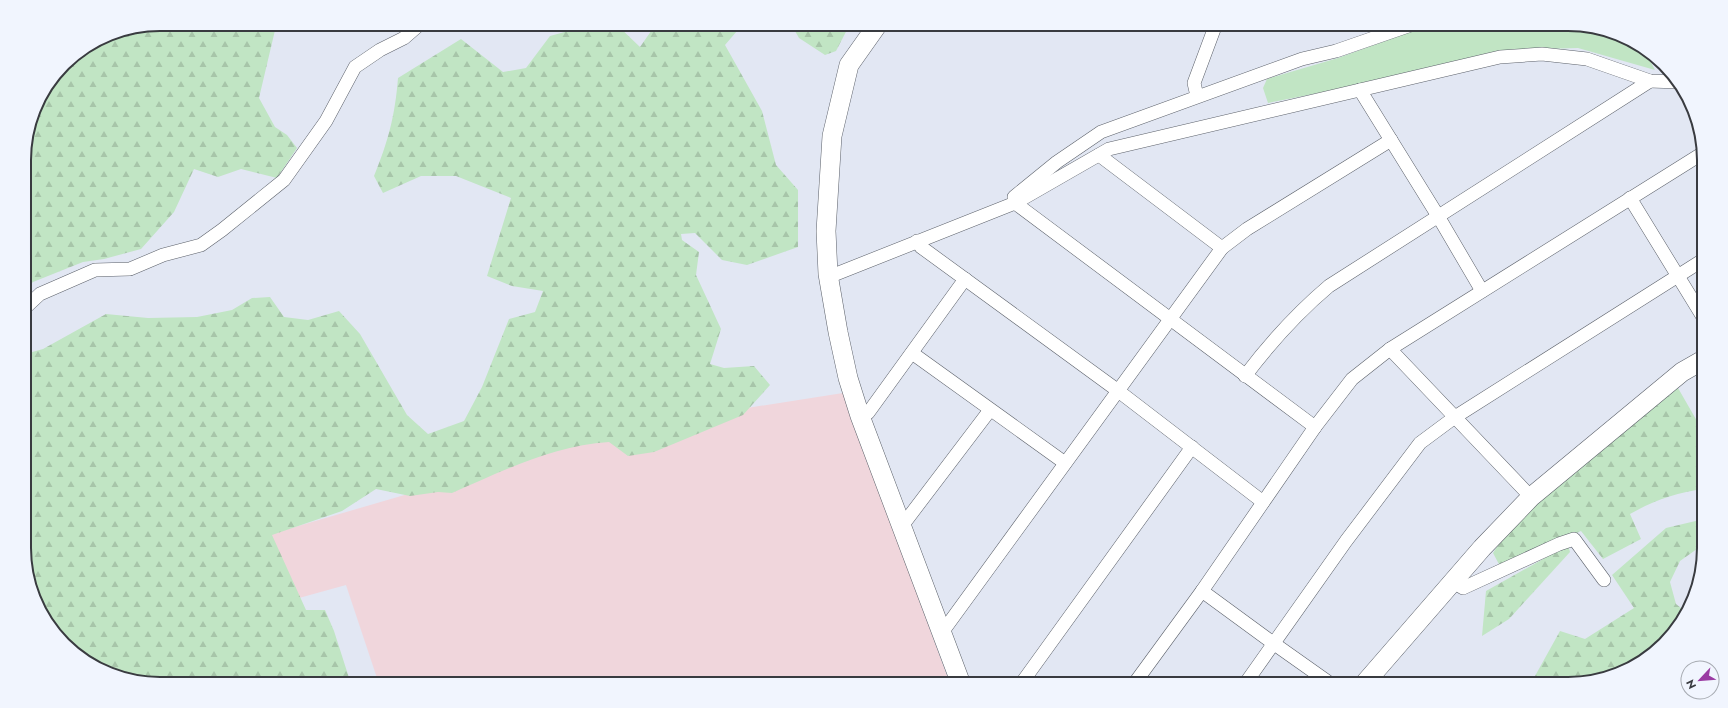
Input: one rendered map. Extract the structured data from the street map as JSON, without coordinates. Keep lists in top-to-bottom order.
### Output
{
  "north": "bottom left"
}
